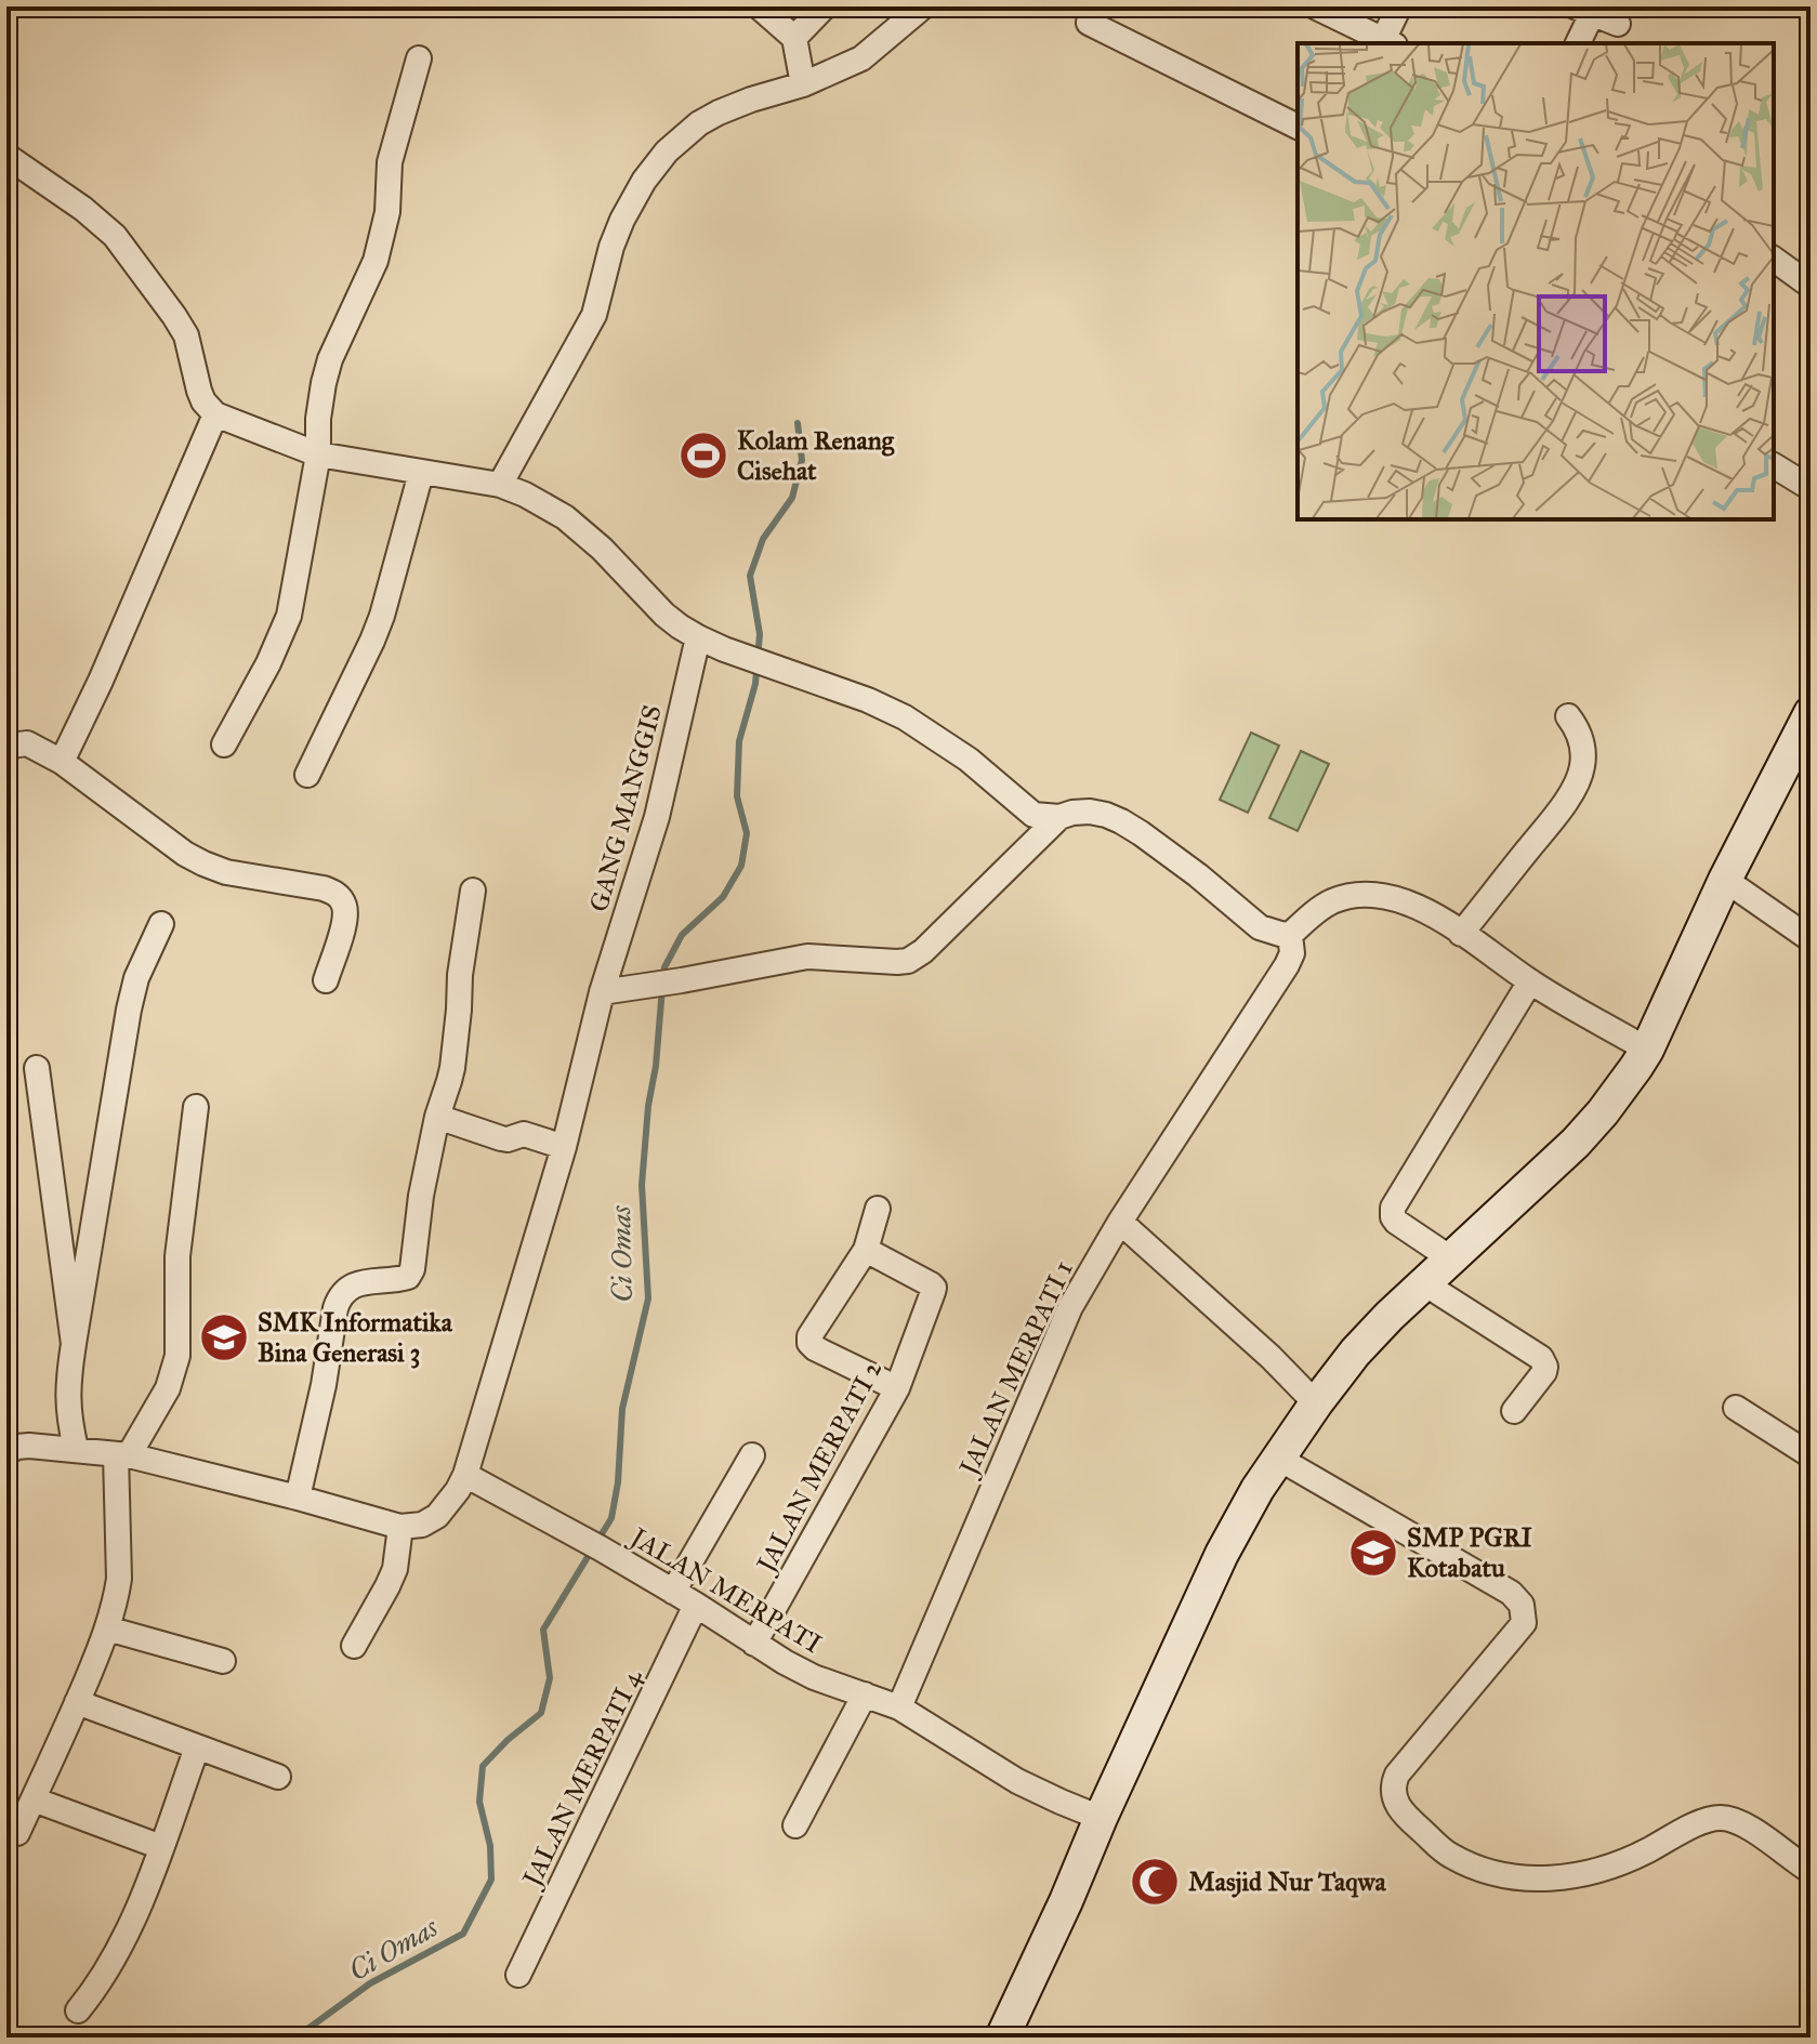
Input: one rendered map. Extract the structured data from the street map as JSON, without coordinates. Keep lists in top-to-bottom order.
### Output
{
  "streets": {
    "street": [
      "GANG MANGGIS",
      "JALAN MERPATI 1",
      "JALAN MERPATI 2",
      "JALAN MERPATI",
      "JALAN MERPATI 4"
    ]
  },
  "crossings": [
    ["GANG MANGGIS", "JALAN MERPATI"],
    ["JALAN MERPATI 1", "JALAN MERPATI"],
    ["JALAN MERPATI 2", "JALAN MERPATI"],
    ["JALAN MERPATI", "JALAN MERPATI 4"]
  ],
  "water": ["Ci Omas"],
  "places": {
    "sports": ["Kolam Renang Cisehat"],
    "school or university": ["SMK Informatika Bina Generasi 3", "SMP PGRI Kotabatu"],
    "mosque": ["Masjid Nur Taqwa"]
  }
}
